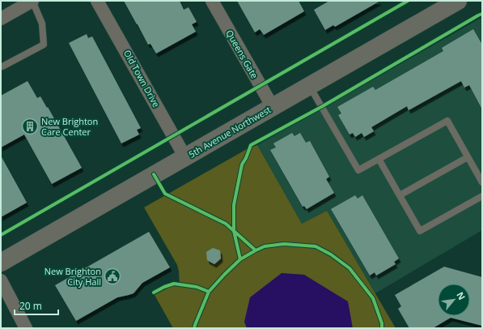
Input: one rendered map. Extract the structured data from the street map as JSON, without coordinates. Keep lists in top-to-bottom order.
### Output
{
  "streets": {
    "street": ["Queens Gate", "Old Town Drive", "5th Avenue Northwest"]
  },
  "crossings": [
    ["Queens Gate", "5th Avenue Northwest"],
    ["Old Town Drive", "5th Avenue Northwest"]
  ],
  "places": {
    "building": ["New Brighton Care Center"],
    "public building": ["New Brighton City Hall"]
  },
  "scale_bar": "20 m",
  "north": "top right"
}
